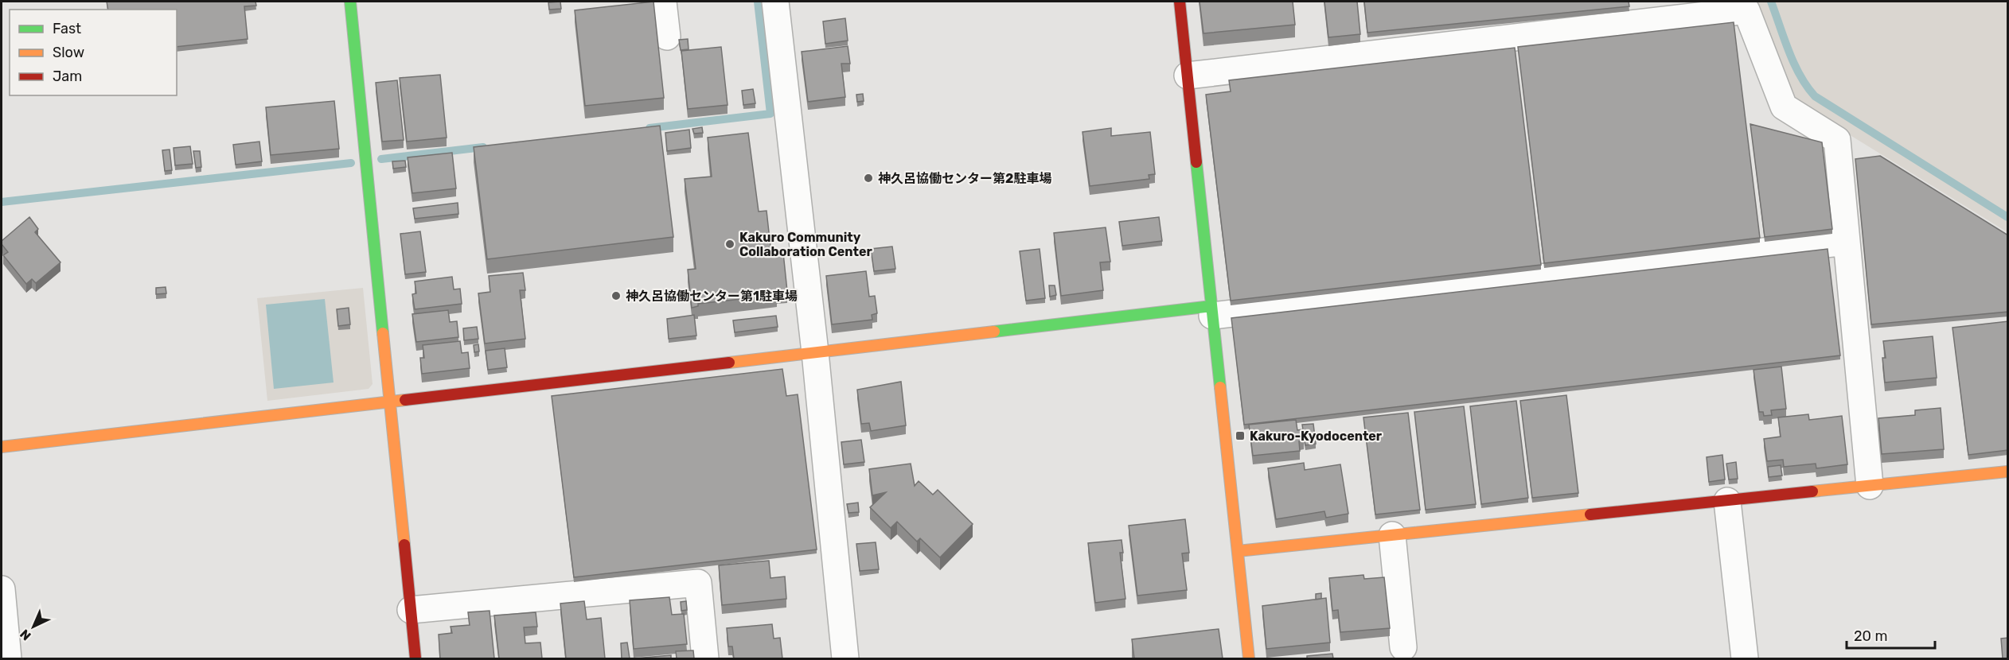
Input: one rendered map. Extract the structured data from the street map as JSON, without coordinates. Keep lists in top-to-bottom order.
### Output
{
  "places": {
    "other": ["神久呂協働センター第2駐車場", "Kakuro Community Collaboration Center", "神久呂協働センター第1駐車場"],
    "transit": ["Kakuro-Kyodocenter"]
  },
  "legend": ["Fast", "Slow", "Jam"],
  "scale_bar": "20 m",
  "north": "bottom left"
}
